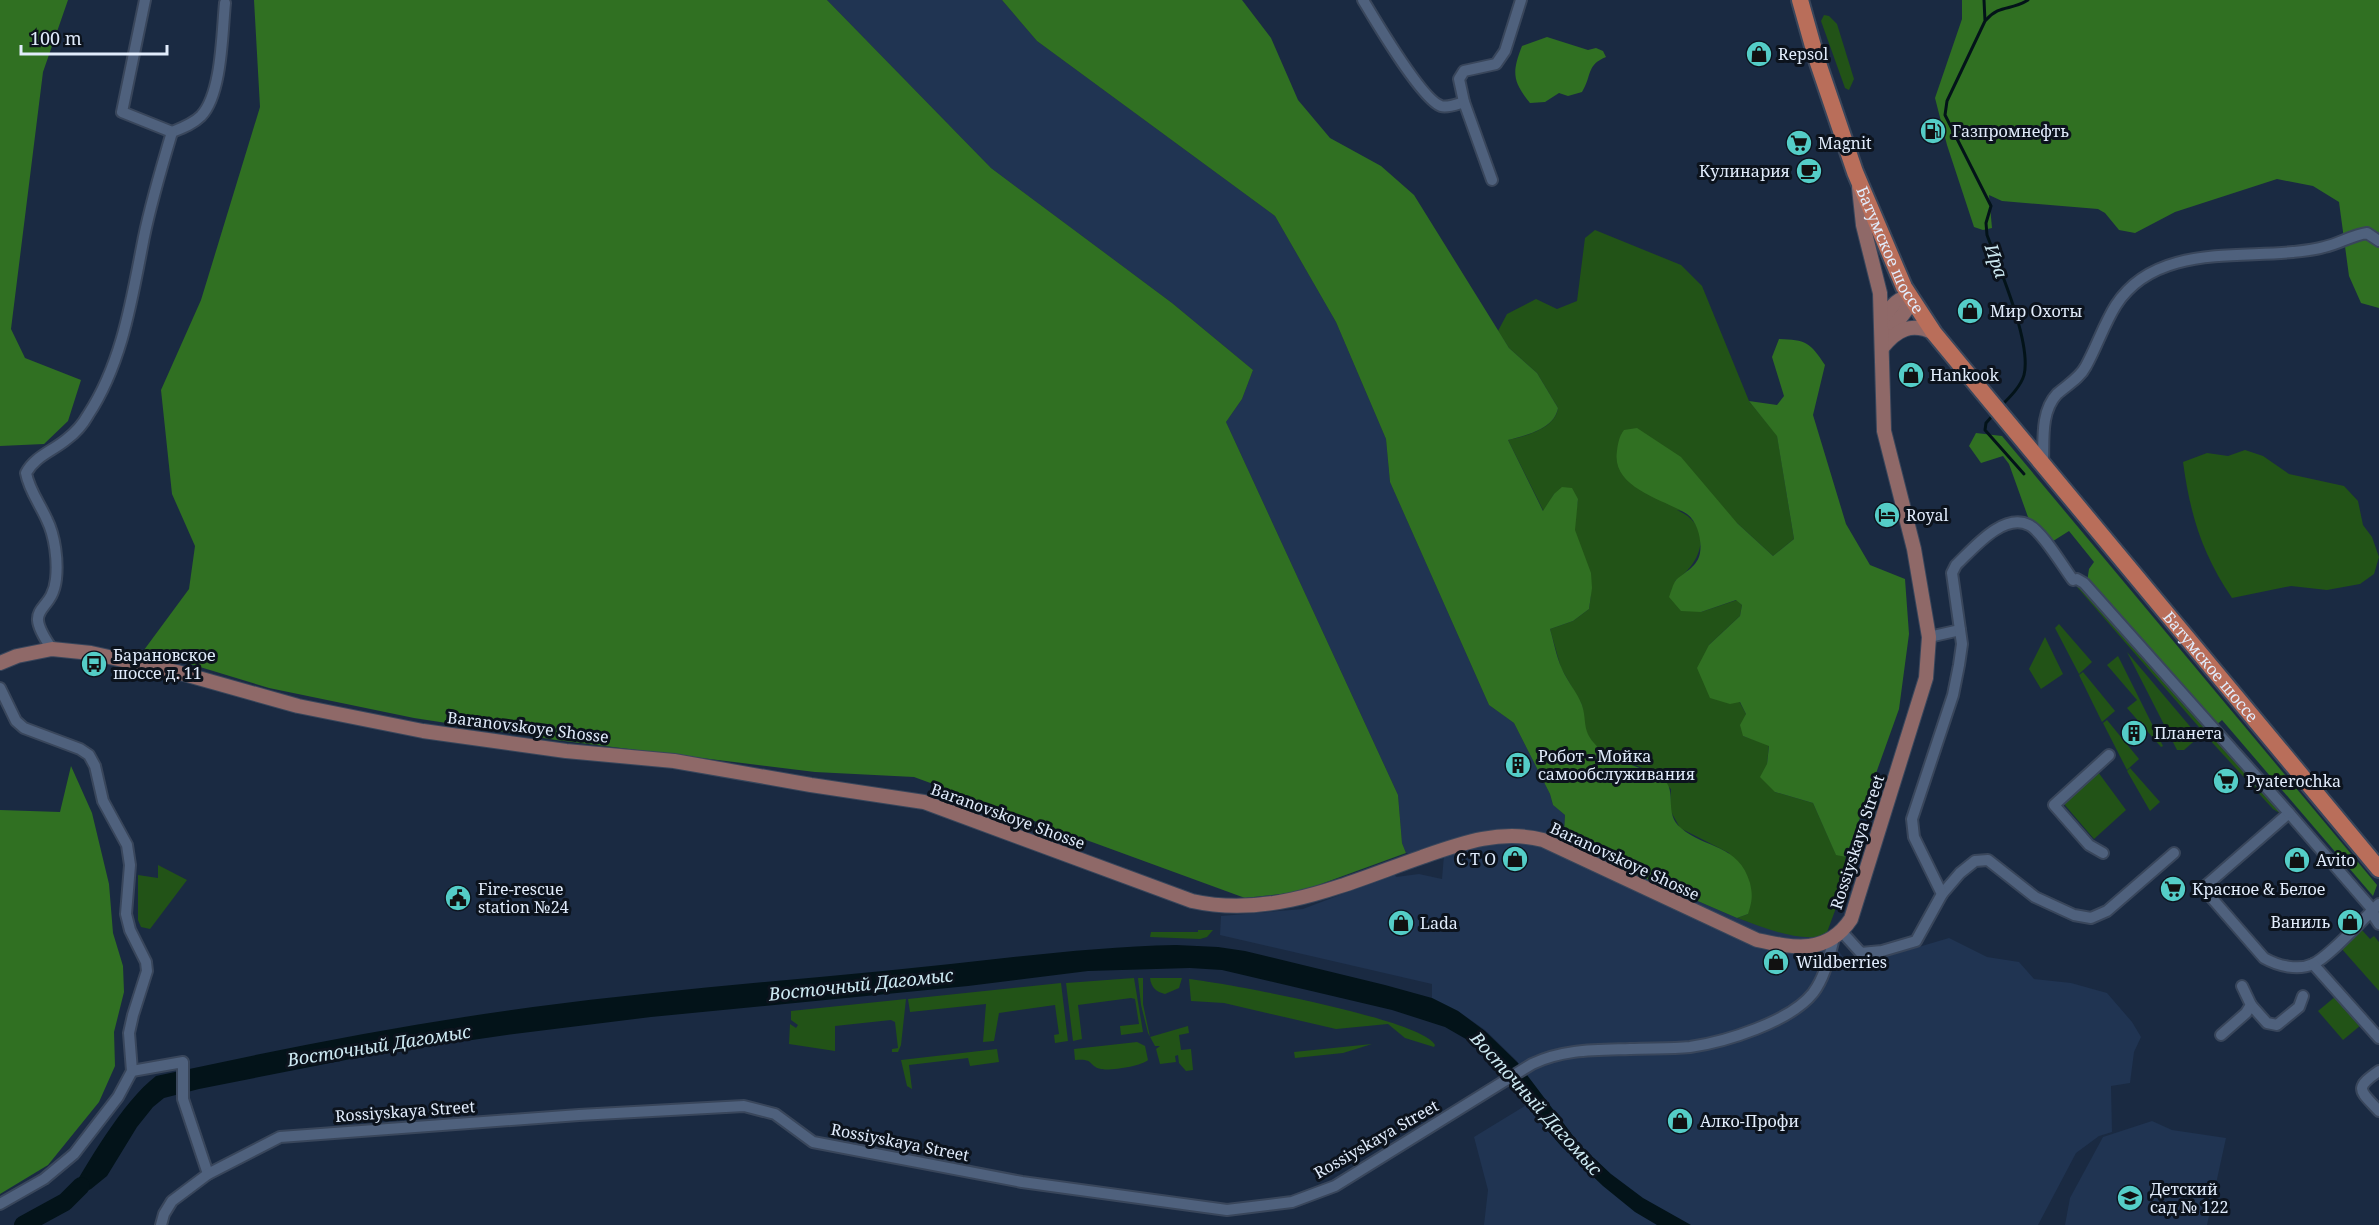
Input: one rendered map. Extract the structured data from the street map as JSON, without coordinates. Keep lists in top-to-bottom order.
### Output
{
  "streets": {
    "highway": ["Батумское шоссе"],
    "main road": ["Baranovskoye Shosse", "Rossiyskaya Street"]
  },
  "crossings": [
    ["Батумское шоссе", "Rossiyskaya Street"],
    ["Baranovskoye Shosse", "Rossiyskaya Street"]
  ],
  "water": ["Ира", "Восточный Дагомыс"],
  "places": {
    "shop": [
      "Repsol",
      "Мир Охоты",
      "Hankook",
      "С Т О",
      "Avito",
      "Ваниль",
      "Lada",
      "Wildberries",
      "Алко-Профи"
    ],
    "fuel station": ["Газпромнефть"],
    "supermarket": ["Magnit", "Pyaterochka", "Красное & Белое"],
    "cafe": ["Кулинария"],
    "hotel": ["Royal"],
    "bus stop": ["Барановское шоссе д. 11"],
    "building": ["Планета", "Робот - Мойка самообслуживания"],
    "public building": ["Fire-rescue station №24"],
    "school or university": ["Детский сад № 122"]
  },
  "scale_bar": "100 m"
}
